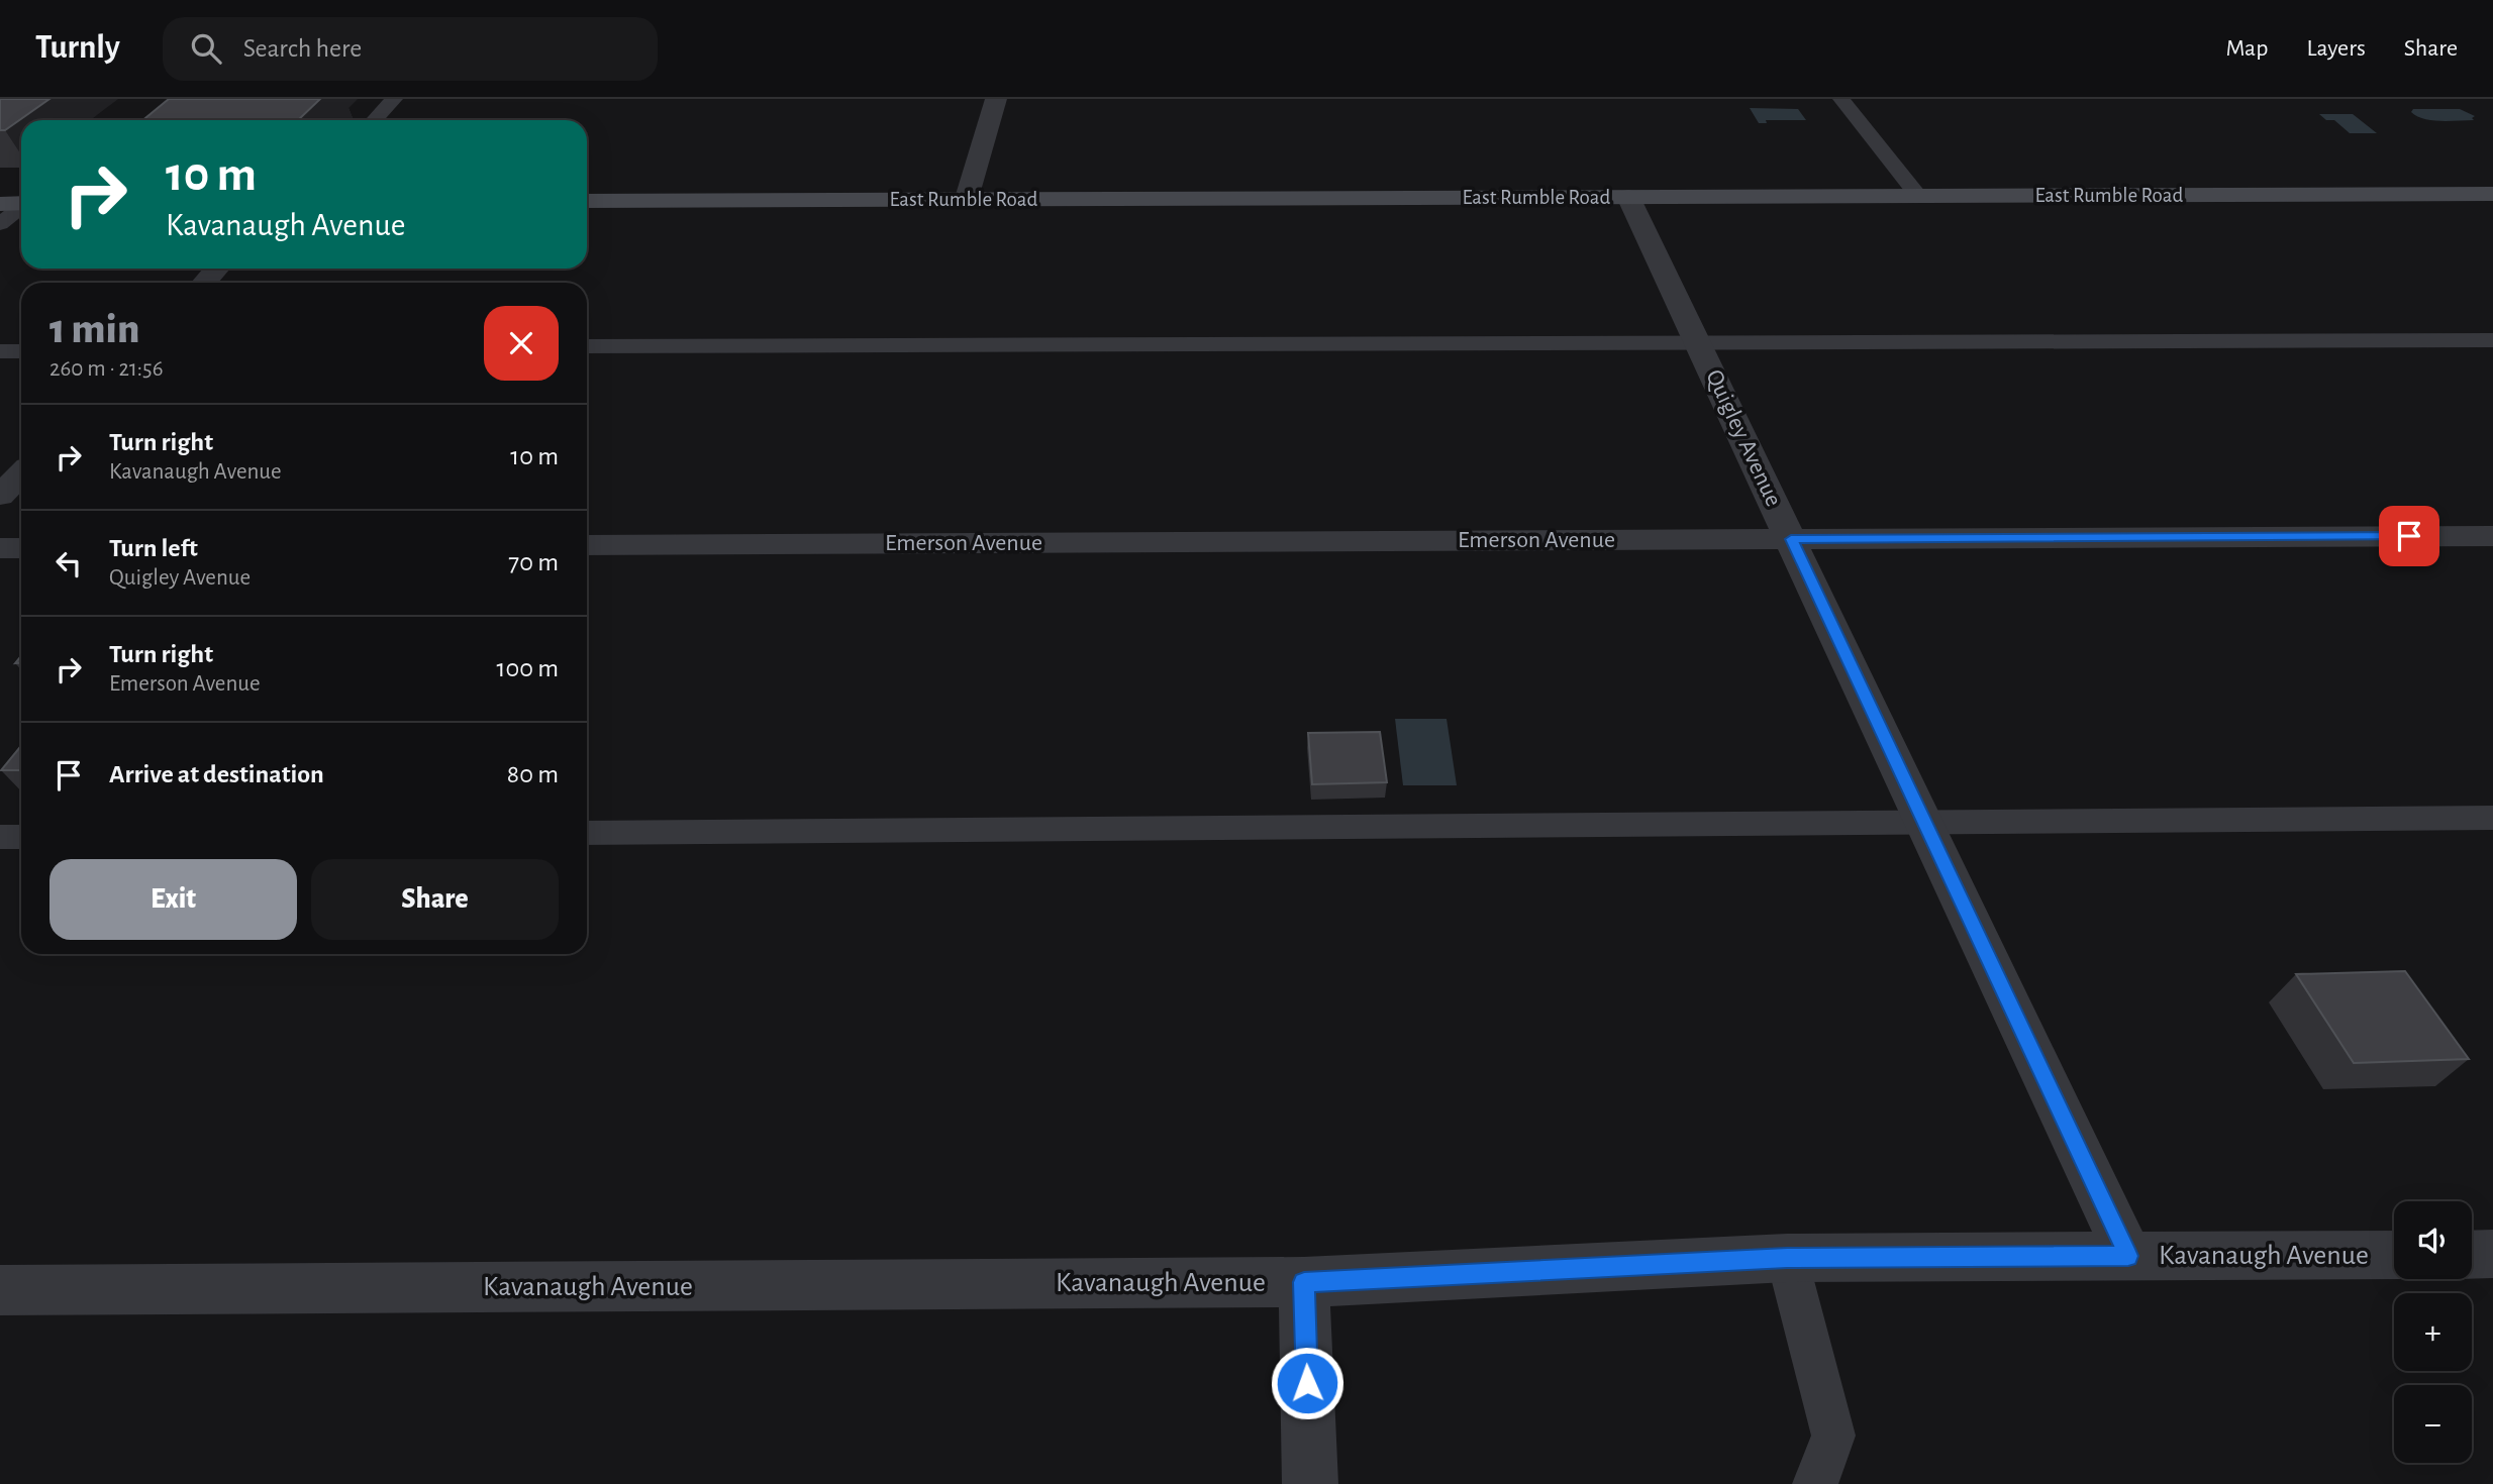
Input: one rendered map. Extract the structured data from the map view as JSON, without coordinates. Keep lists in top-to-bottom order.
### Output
{
  "streets": {
    "street": [
      "East Rumble Road",
      "Quigley Avenue",
      "Emerson Avenue",
      "Kavanaugh Avenue"
    ]
  },
  "crossings": [
    ["East Rumble Road", "Quigley Avenue"],
    ["Quigley Avenue", "Emerson Avenue"],
    ["Quigley Avenue", "Kavanaugh Avenue"]
  ],
  "page": {
    "header": "Turnly",
    "search": "Search here",
    "nav": ["Map", "Layers", "Share"],
    "turn": ["10 m", "Kavanaugh Avenue"],
    "heading": ["1 min", "260 m · 21:56"],
    "list": [
      {
        "name": "Turn right",
        "note": "Kavanaugh Avenue",
        "value": "10 m"
      },
      {
        "name": "Turn left",
        "note": "Quigley Avenue",
        "value": "70 m"
      },
      {
        "name": "Turn right",
        "note": "Emerson Avenue",
        "value": "100 m"
      },
      {
        "name": "Arrive at destination",
        "value": "80 m"
      }
    ],
    "buttons": ["Exit", "Share"],
    "map_buttons": ["+", "−"]
  }
}
